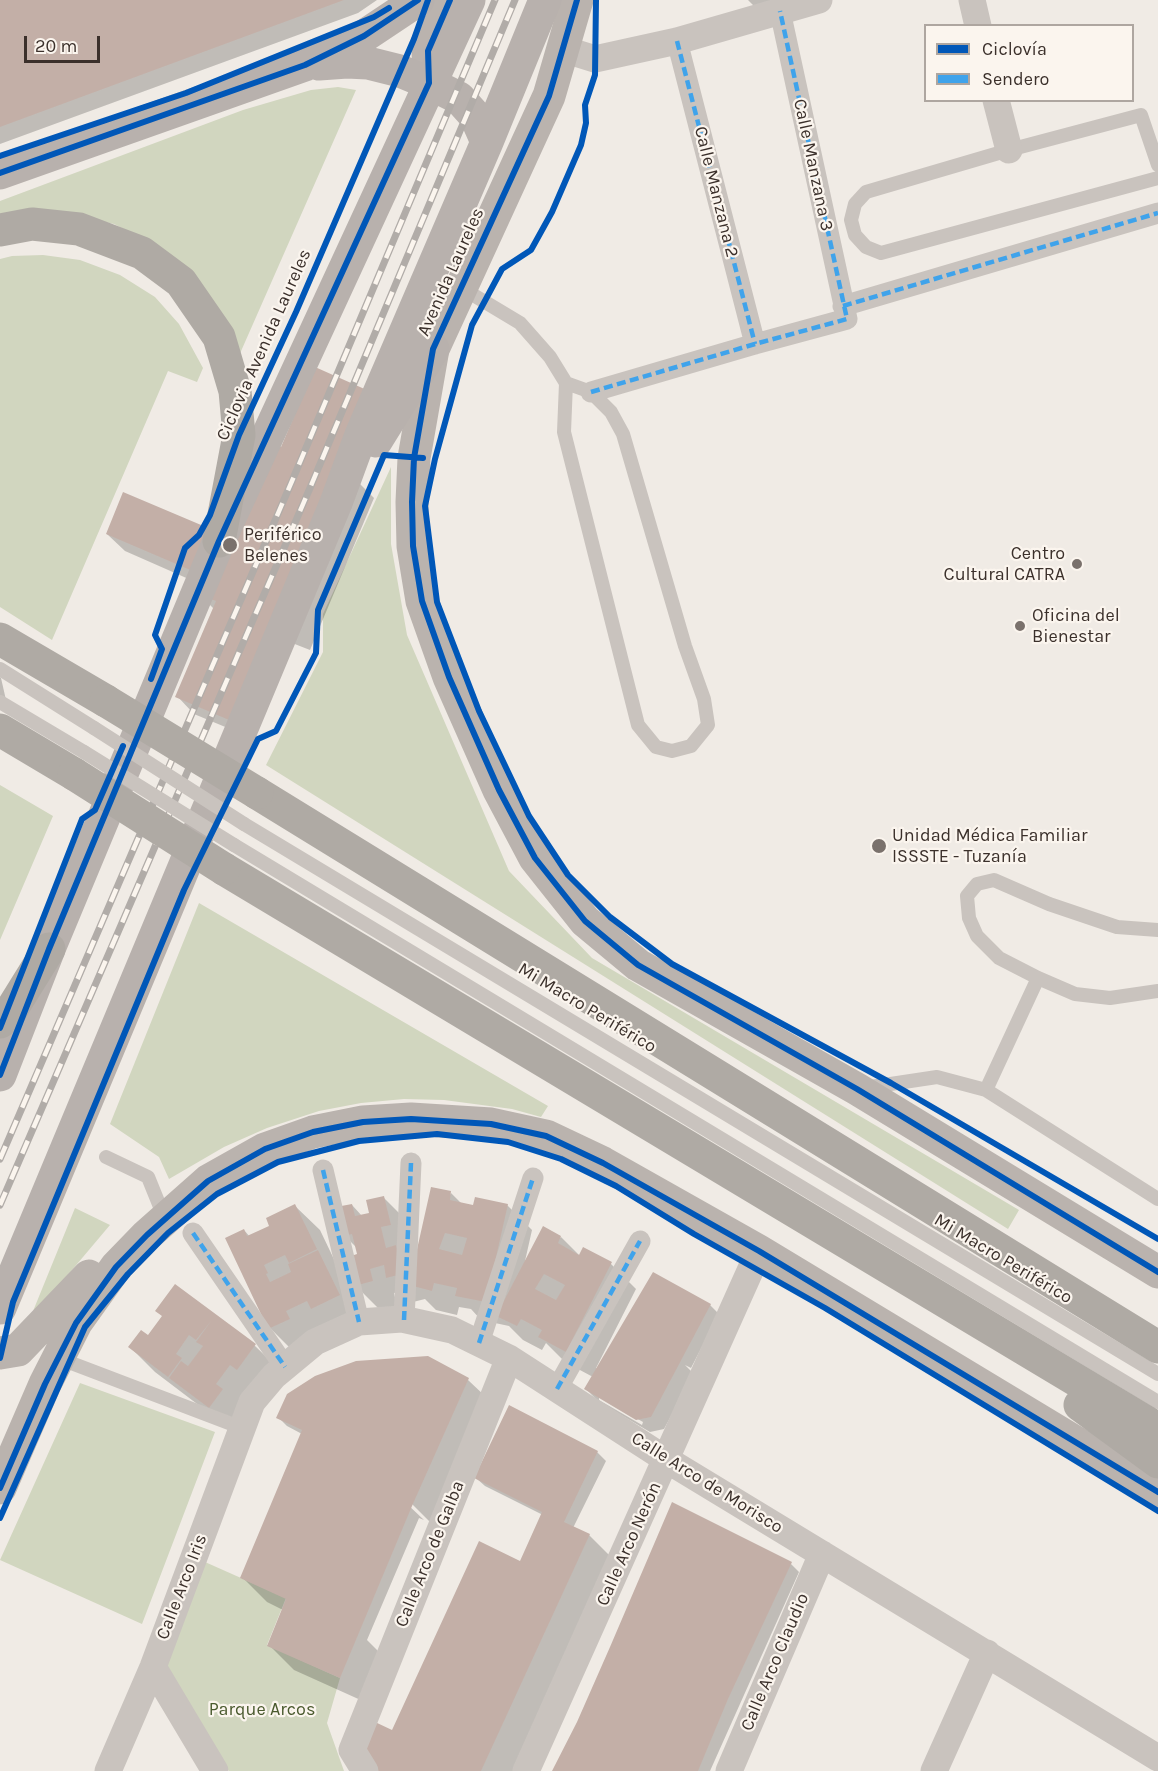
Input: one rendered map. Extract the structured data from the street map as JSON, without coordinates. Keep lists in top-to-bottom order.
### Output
{
  "streets": {
    "main road": ["Avenida Laureles"],
    "street": [
      "Calle Manzana 3",
      "Calle Manzana 2",
      "Calle Arco de Morisco",
      "Calle Arco Nerón",
      "Calle Arco de Galba",
      "Calle Arco Iris",
      "Calle Arco Claudio"
    ],
    "lane": ["Mi Macro Periférico"],
    "cycle path": ["Ciclovia Avenida Laureles"]
  },
  "crossings": [
    ["Calle Arco de Morisco", "Calle Arco Nerón"],
    ["Calle Arco de Morisco", "Calle Arco de Galba"],
    ["Calle Arco de Morisco", "Calle Arco Iris"],
    ["Calle Arco de Morisco", "Calle Arco Claudio"]
  ],
  "parks": ["Parque Arcos"],
  "places": [
    "Periférico Belenes",
    "Centro Cultural CATRA",
    "Oficina del Bienestar",
    "Unidad Médica Familiar ISSSTE - Tuzanía"
  ],
  "legend": ["Ciclovía", "Sendero"],
  "scale_bar": "20 m"
}
